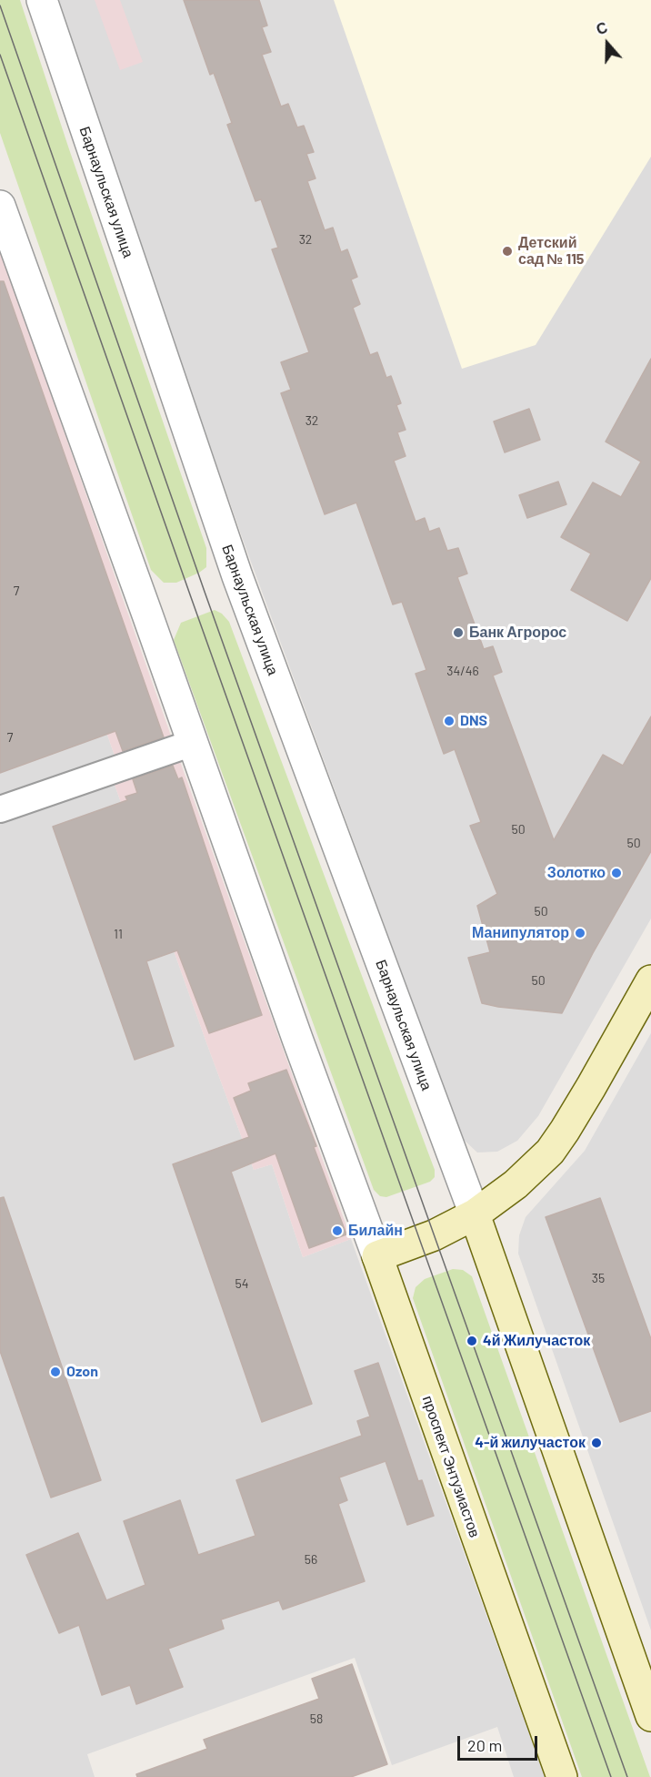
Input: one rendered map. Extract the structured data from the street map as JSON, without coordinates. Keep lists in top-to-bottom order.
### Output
{
  "streets": {
    "main road": ["проспект Энтузиастов"],
    "street": ["Барнаульская улица"]
  },
  "places": [
    "Детский сад № 115",
    "Банк Агророс",
    "DNS",
    "Золотко",
    "Манипулятор",
    "Билайн",
    "4й Жилучасток",
    "Ozon",
    "4-й жилучасток"
  ],
  "house_numbers": [
    "32",
    "32",
    "7",
    "34/46",
    "7",
    "50",
    "50",
    "50",
    "11",
    "50",
    "35",
    "54",
    "56",
    "58"
  ],
  "scale_bar": "20 m",
  "north": "top"
}
